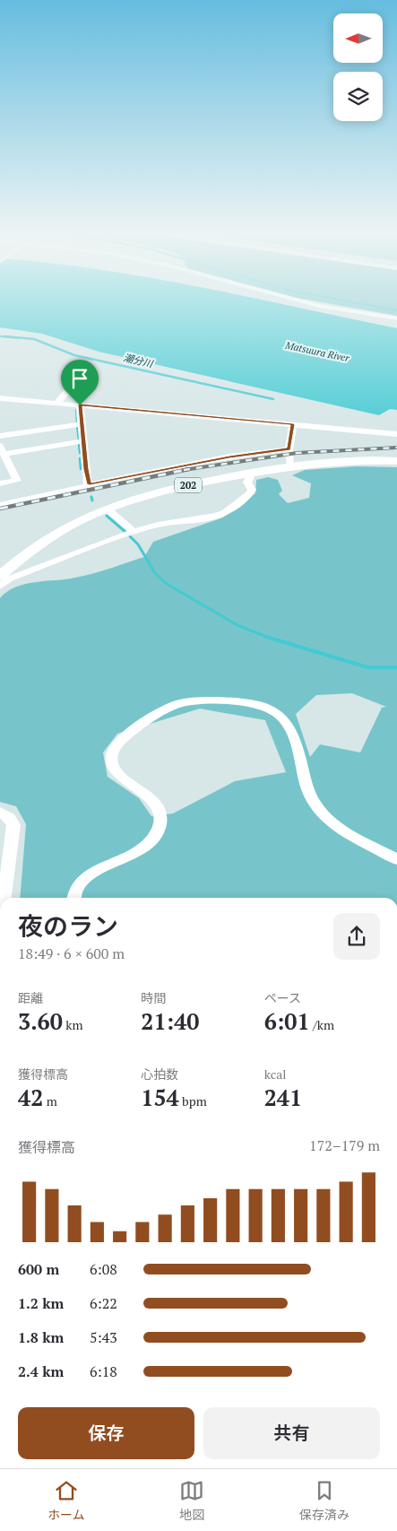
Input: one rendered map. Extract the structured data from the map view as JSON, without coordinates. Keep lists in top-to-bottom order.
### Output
{
  "streets": {
    "highway": ["202"]
  },
  "water": ["Matsuura River", "潮分川"],
  "north": "left",
  "page": {
    "heading": ["夜のラン", "18:49 · 6 × 600 m"],
    "stats": [
      ["距離", "3.60 km"],
      ["時間", "21:40"],
      ["ペース", "6:01 /km"],
      ["獲得標高", "42 m"],
      ["心拍数", "154 bpm"],
      ["kcal", "241"]
    ],
    "chart": ["獲得標高", "172–179 m"],
    "list": [
      {
        "name": "600 m",
        "note": "6:08"
      },
      {
        "name": "1.2 km",
        "note": "6:22"
      },
      {
        "name": "1.8 km",
        "note": "5:43"
      },
      {
        "name": "2.4 km",
        "note": "6:18"
      }
    ],
    "buttons": ["保存", "共有"],
    "tabs": ["ホーム", "地図", "保存済み"]
  }
}
